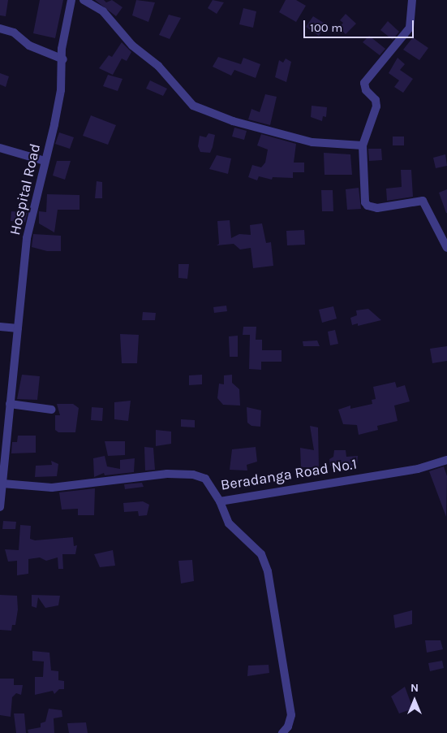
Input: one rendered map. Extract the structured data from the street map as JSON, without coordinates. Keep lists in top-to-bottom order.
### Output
{
  "streets": {
    "street": ["Hospital Road", "Beradanga Road No.1"]
  },
  "crossings": [
    ["Hospital Road", "Beradanga Road No.1"]
  ],
  "scale_bar": "100 m",
  "north": "top"
}
